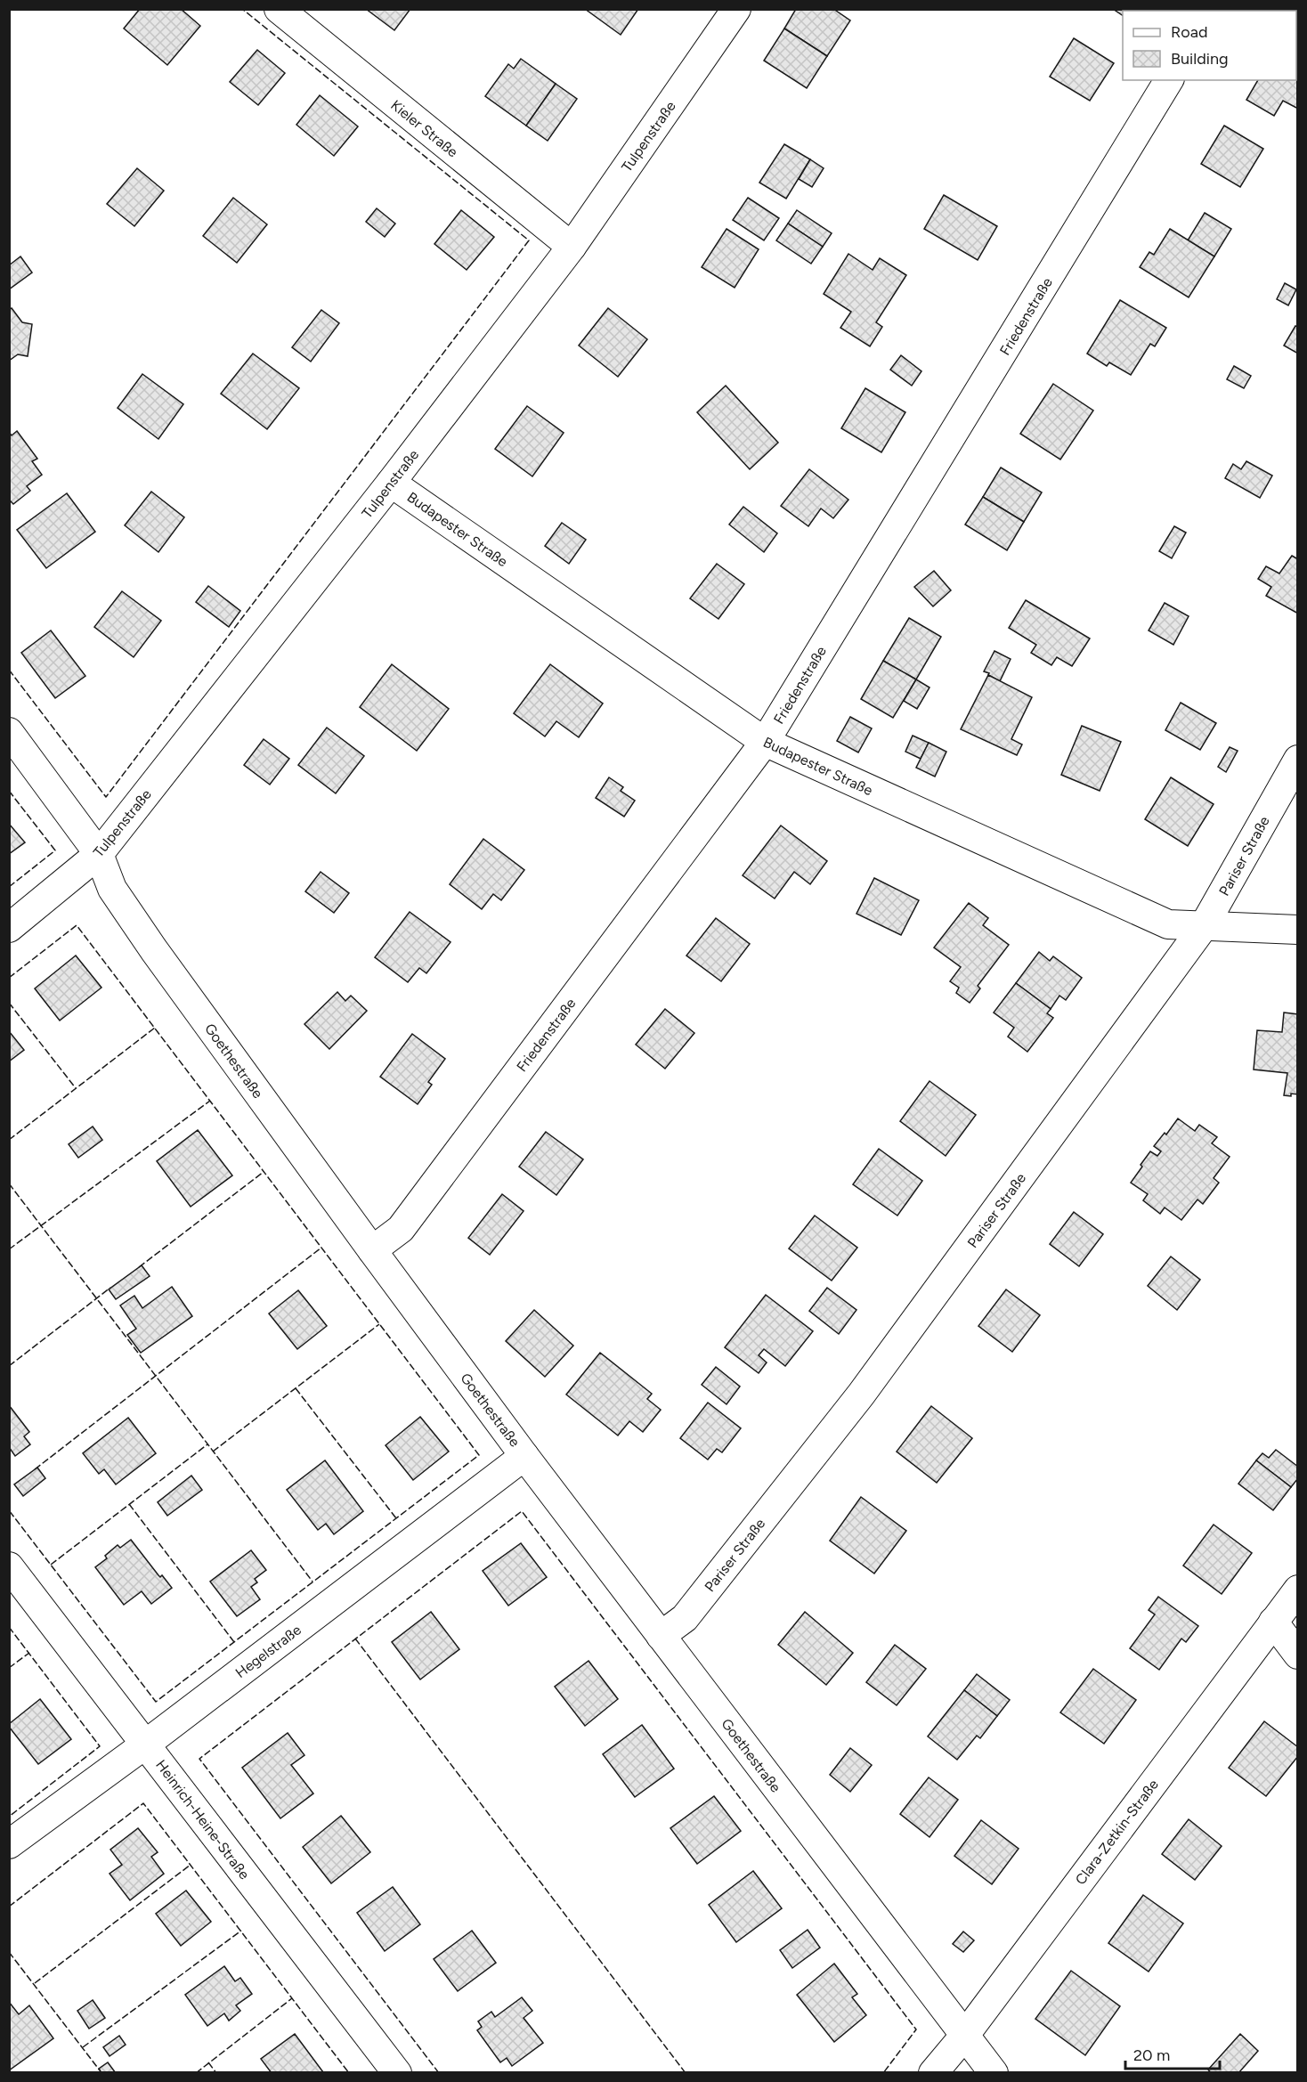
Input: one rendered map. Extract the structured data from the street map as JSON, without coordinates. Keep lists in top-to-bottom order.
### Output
{
  "streets": {
    "street": [
      "Kieler Straße",
      "Tulpenstraße",
      "Friedenstraße",
      "Budapester Straße",
      "Pariser Straße",
      "Goethestraße",
      "Hegelstraße",
      "Heinrich-Heine-Straße",
      "Clara-Zetkin-Straße"
    ]
  },
  "crossings": [
    ["Kieler Straße", "Tulpenstraße"],
    ["Tulpenstraße", "Budapester Straße"],
    ["Tulpenstraße", "Goethestraße"],
    ["Friedenstraße", "Budapester Straße"],
    ["Friedenstraße", "Goethestraße"],
    ["Budapester Straße", "Pariser Straße"],
    ["Pariser Straße", "Goethestraße"],
    ["Goethestraße", "Hegelstraße"],
    ["Goethestraße", "Clara-Zetkin-Straße"],
    ["Hegelstraße", "Heinrich-Heine-Straße"]
  ],
  "legend": ["Road", "Building"],
  "scale_bar": "20 m"
}
